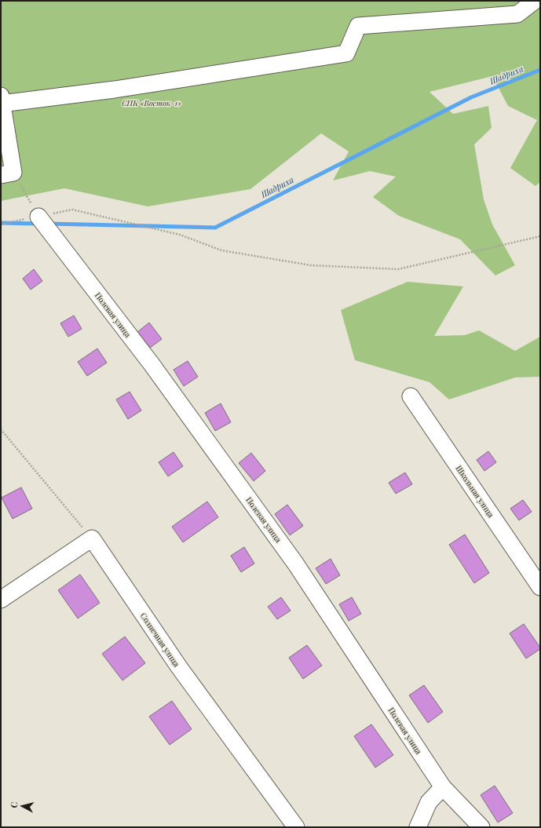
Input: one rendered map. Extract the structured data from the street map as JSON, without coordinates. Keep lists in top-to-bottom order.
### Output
{
  "streets": {
    "street": ["Полевая улица", "Школьная улица", "Солнечная улица"]
  },
  "water": ["Шадриха"],
  "parks": ["СПК «Восток-1»"],
  "north": "left"
}
